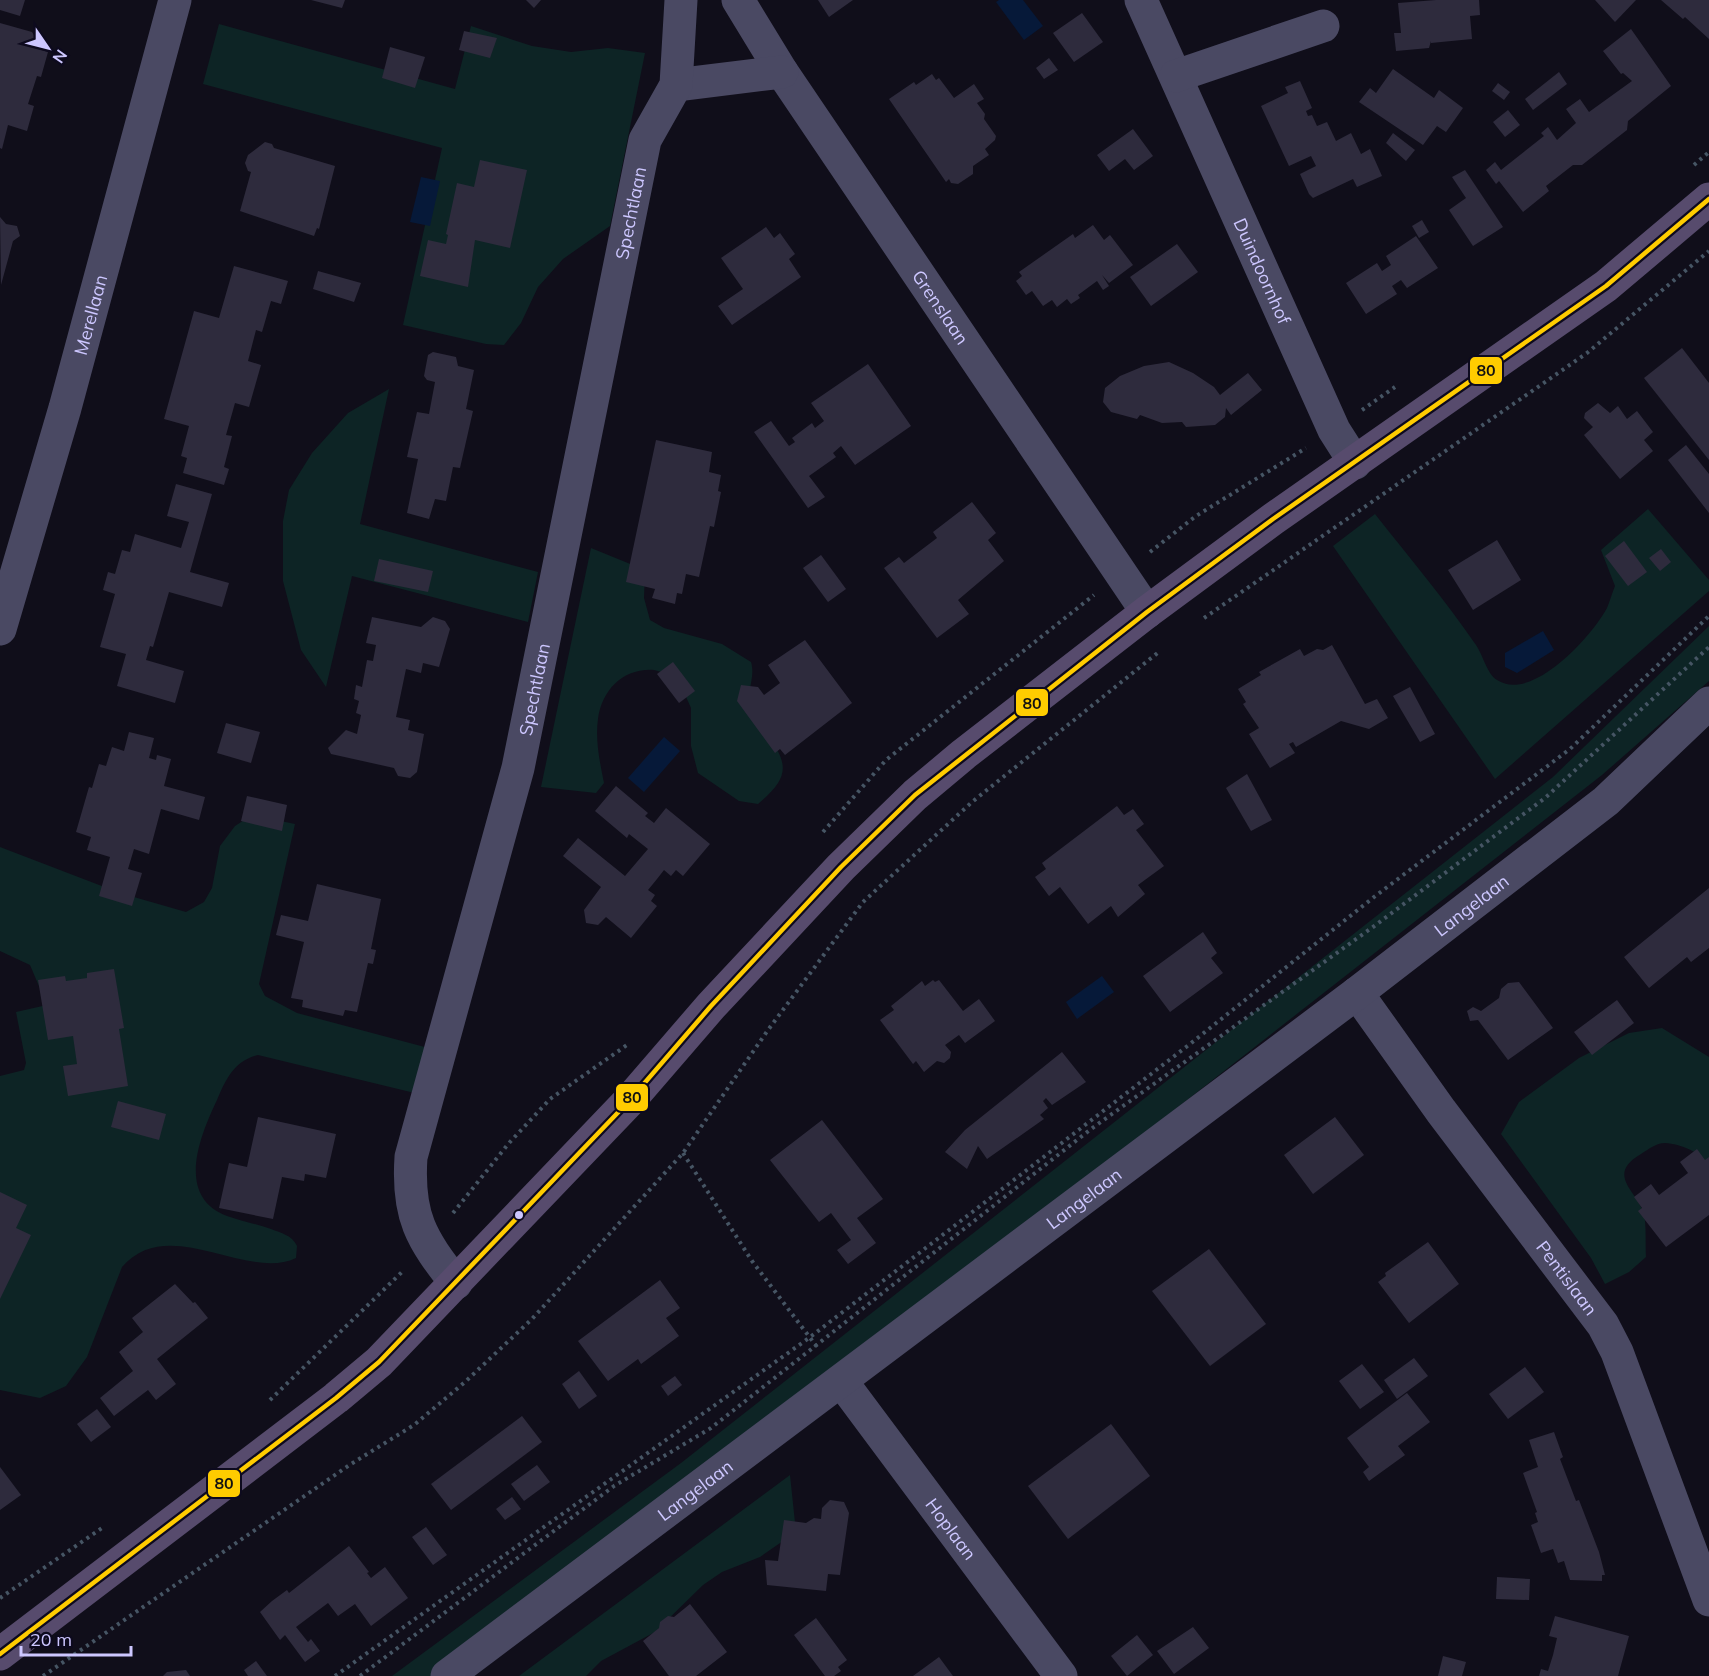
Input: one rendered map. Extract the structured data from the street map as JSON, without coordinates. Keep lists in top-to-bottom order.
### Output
{
  "streets": {
    "street": [
      "Spechtlaan",
      "Duindoornhof",
      "Grenslaan",
      "Merellaan",
      "Langelaan",
      "Pentislaan",
      "Hoplaan"
    ]
  },
  "crossings": [
    ["Langelaan", "Pentislaan"],
    ["Langelaan", "Hoplaan"]
  ],
  "lines": ["transit line 80"],
  "scale_bar": "20 m",
  "north": "bottom right"
}
